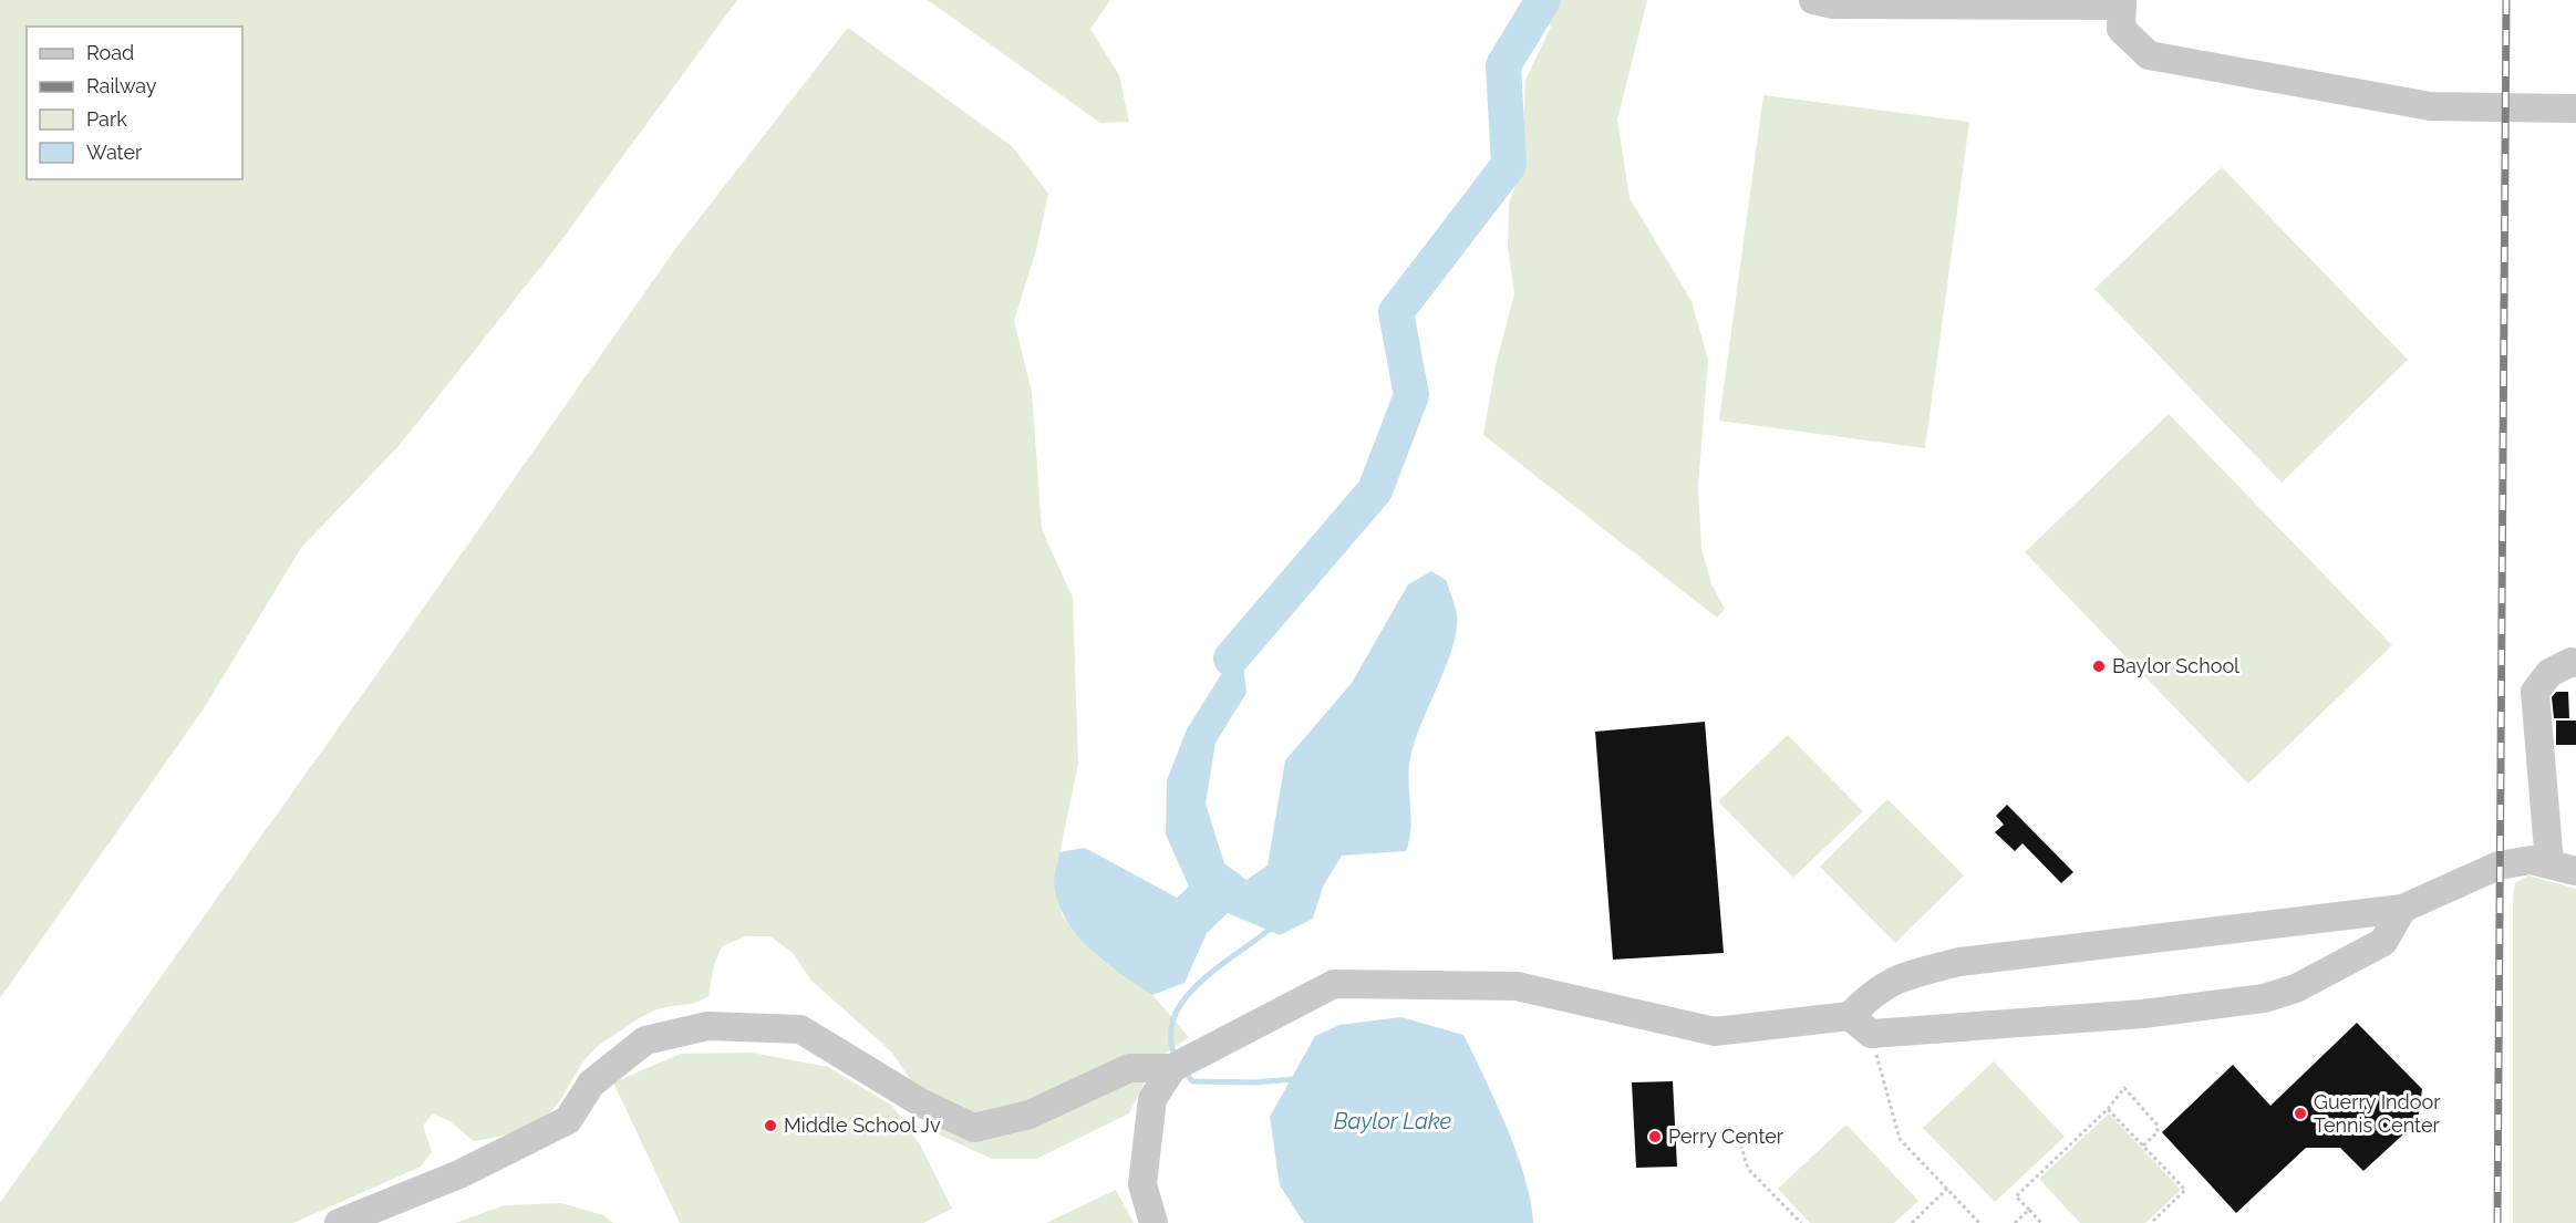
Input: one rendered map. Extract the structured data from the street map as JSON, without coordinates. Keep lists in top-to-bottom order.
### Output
{
  "water": ["Baylor Lake"],
  "places": [
    "Baylor School",
    "Guerry Indoor Tennis Center",
    "Middle School Jv",
    "Perry Center"
  ],
  "legend": [
    "Road",
    "Railway",
    "Park",
    "Water"
  ]
}
